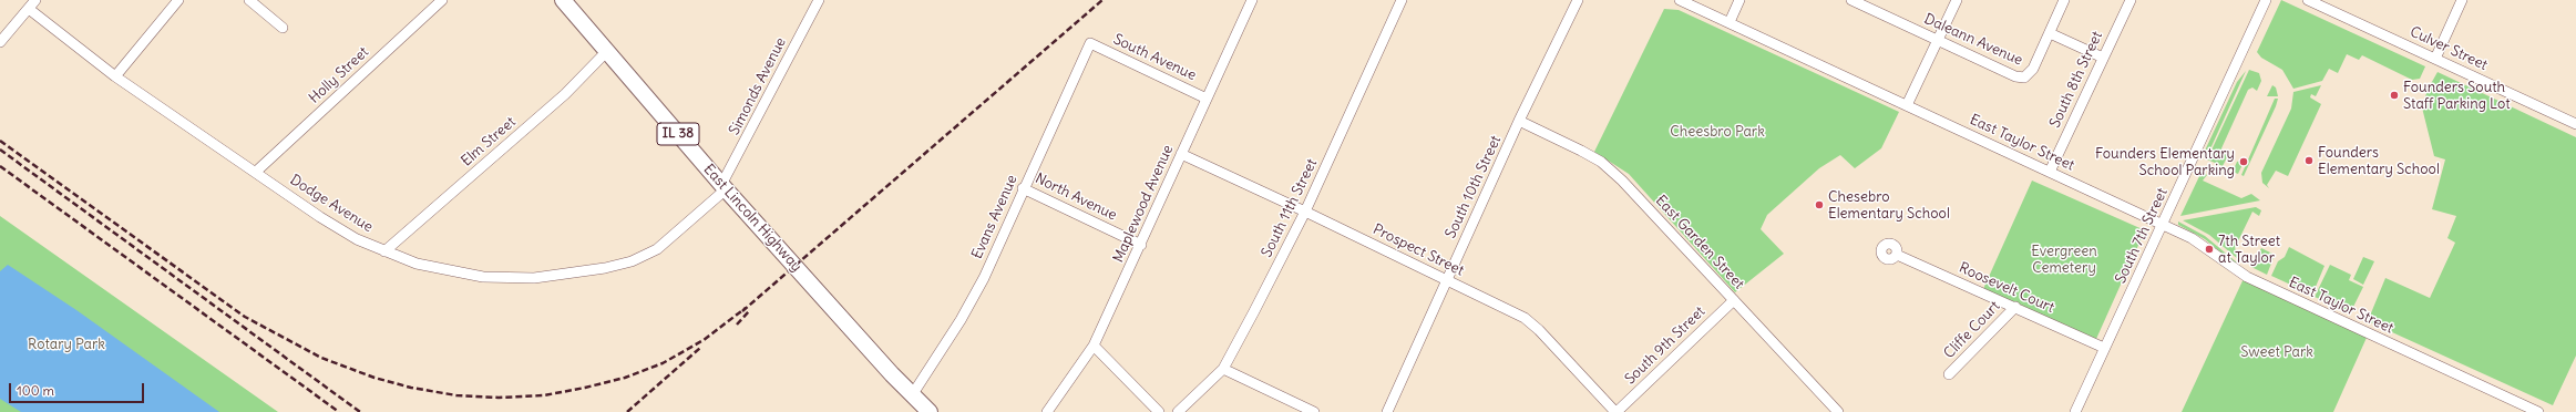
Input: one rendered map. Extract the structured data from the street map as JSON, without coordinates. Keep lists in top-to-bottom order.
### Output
{
  "streets": {
    "main road": ["IL 38", "East Lincoln Highway"],
    "street": [
      "Daleann Avenue",
      "Culver Street",
      "South Avenue",
      "Holly Street",
      "South 8th Street",
      "Simonds Avenue",
      "Elm Street",
      "East Taylor Street",
      "South 10th Street",
      "North Avenue",
      "Dodge Avenue",
      "Maplewood Avenue",
      "South 11th Street",
      "Evans Avenue",
      "South 7th Street",
      "East Garden Street",
      "Prospect Street",
      "Roosevelt Court",
      "Cliffe Court",
      "South 9th Street"
    ]
  },
  "crossings": [
    ["South Avenue", "Maplewood Avenue"],
    ["South Avenue", "Evans Avenue"],
    ["Holly Street", "Dodge Avenue"],
    ["South 8th Street", "East Taylor Street"],
    ["Simonds Avenue", "Dodge Avenue"],
    ["Simonds Avenue", "East Lincoln Highway"],
    ["Elm Street", "Dodge Avenue"],
    ["Elm Street", "East Lincoln Highway"],
    ["East Taylor Street", "South 7th Street"],
    ["South 10th Street", "East Garden Street"],
    ["South 10th Street", "Prospect Street"],
    ["North Avenue", "Maplewood Avenue"],
    ["North Avenue", "Evans Avenue"],
    ["Dodge Avenue", "East Lincoln Highway"],
    ["Maplewood Avenue", "Prospect Street"],
    ["South 11th Street", "Prospect Street"],
    ["Evans Avenue", "East Lincoln Highway"],
    ["South 7th Street", "Roosevelt Court"],
    ["East Garden Street", "South 9th Street"],
    ["Prospect Street", "South 9th Street"],
    ["Roosevelt Court", "Cliffe Court"]
  ],
  "parks": [
    "Cheesbro Park",
    "Evergreen Cemetery",
    "Rotary Park",
    "Sweet Park"
  ],
  "places": [
    "Founders South Staff Parking Lot",
    "Founders Elementary School",
    "Founders Elementary School Parking",
    "Chesebro Elementary School",
    "7th Street at Taylor"
  ],
  "scale_bar": "100 m"
}
